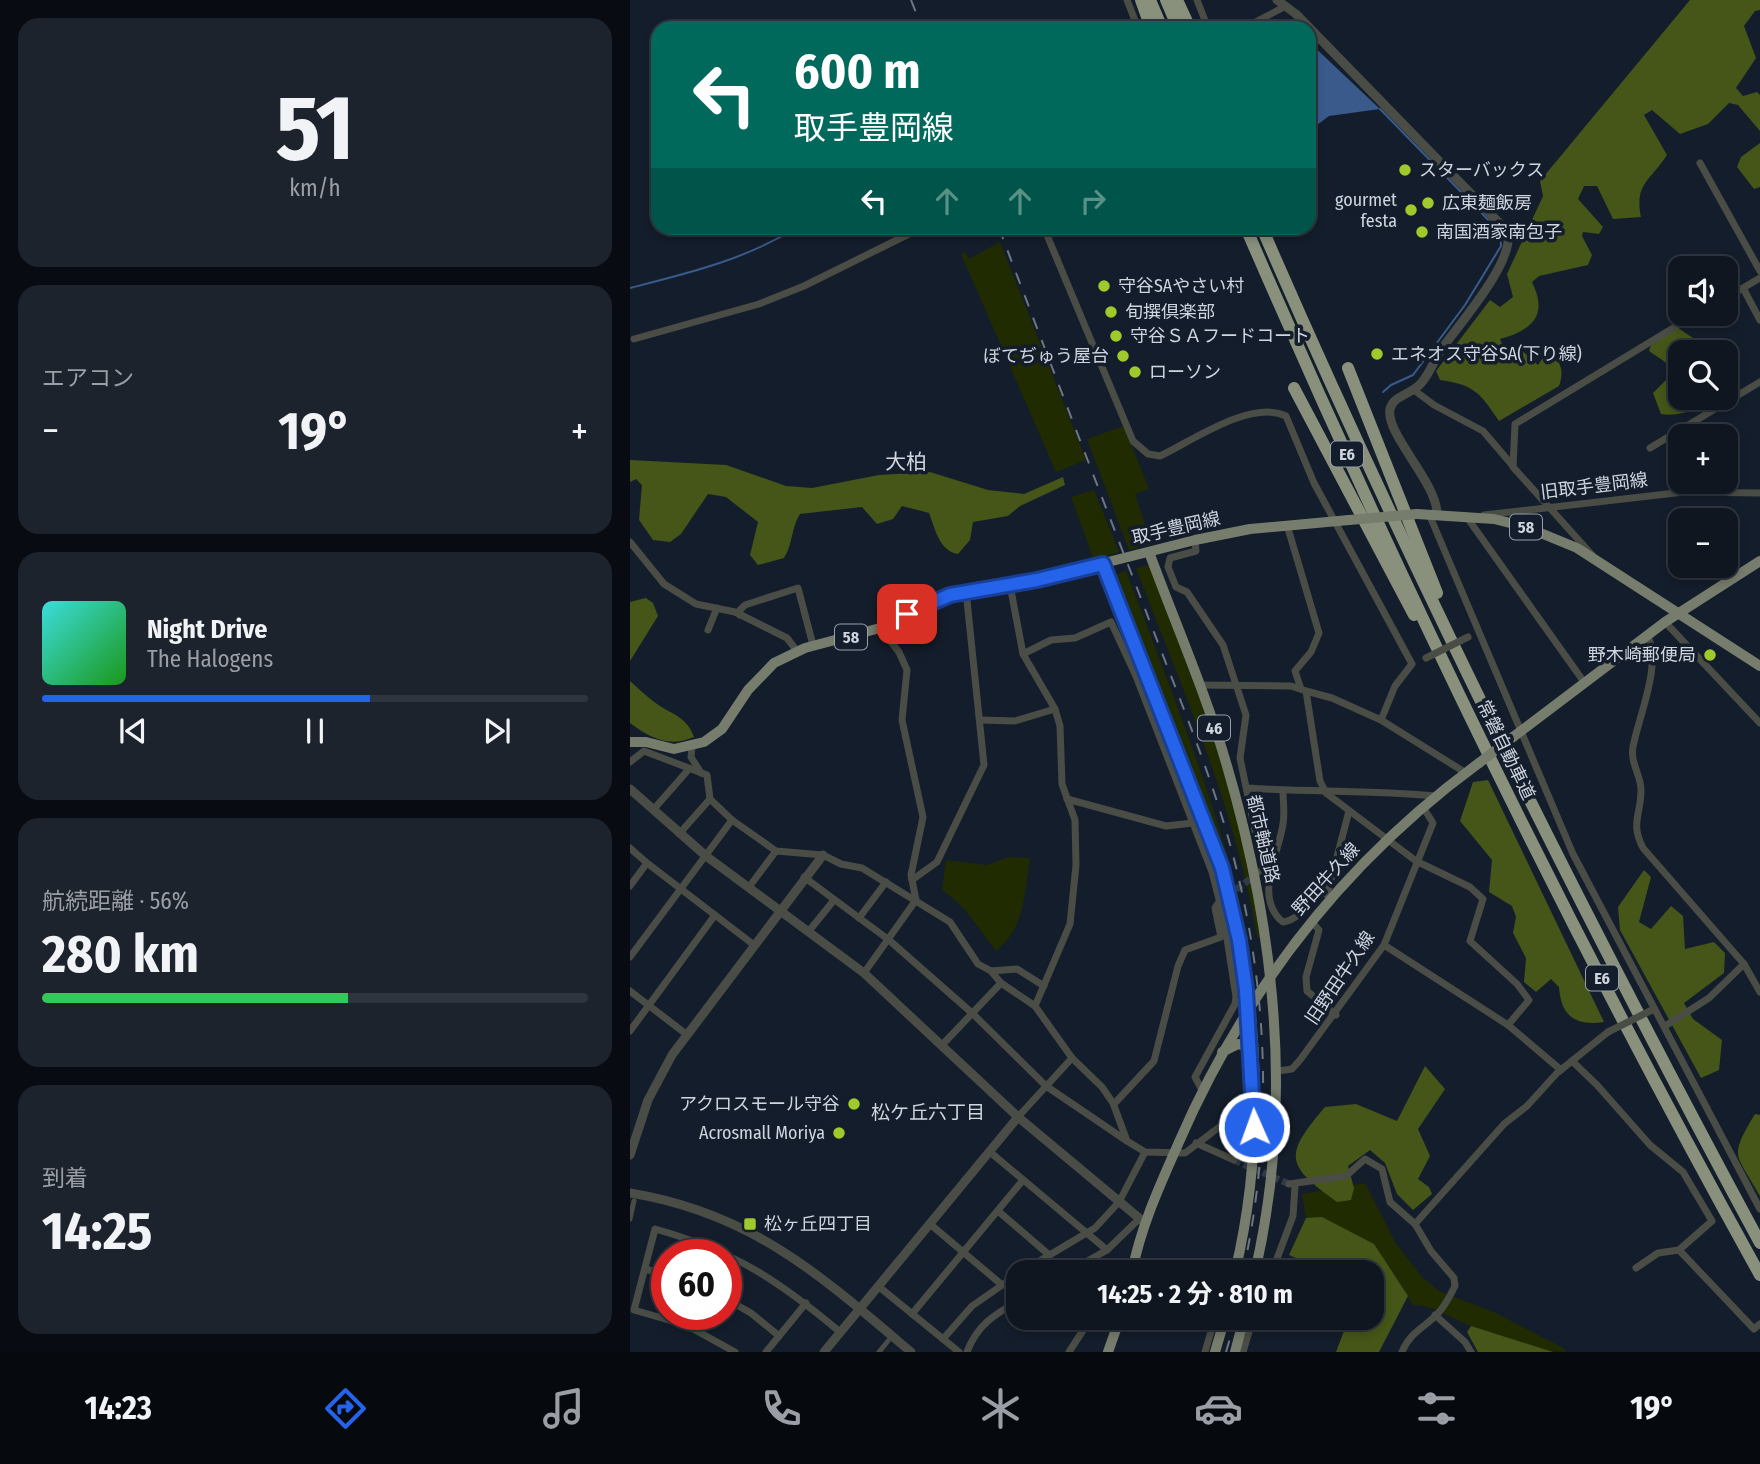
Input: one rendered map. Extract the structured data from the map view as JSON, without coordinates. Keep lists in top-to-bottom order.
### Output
{
  "streets": {
    "highway": ["E6", "常磐自動車道"],
    "main road": [
      "58",
      "取手豊岡線",
      "46",
      "都市軸道路",
      "野田牛久線"
    ],
    "street": ["旧取手豊岡線", "旧野田牛久線"]
  },
  "crossings": [
    ["旧取手豊岡線", "取手豊岡線"],
    ["取手豊岡線", "46"],
    ["取手豊岡線", "都市軸道路"],
    ["取手豊岡線", "野田牛久線"],
    ["46", "野田牛久線"],
    ["都市軸道路", "野田牛久線"],
    ["都市軸道路", "旧野田牛久線"],
    ["野田牛久線", "旧野田牛久線"]
  ],
  "districts": ["大柏", "松ケ丘六丁目"],
  "places": {
    "other": [
      "スターバックス",
      "広東麺飯房",
      "gourmet festa",
      "南国酒家南包子",
      "守谷SAやさい村",
      "旬撰倶楽部",
      "守谷ＳＡフードコート",
      "エネオス守谷SA(下り線)",
      "ぼてぢゅう屋台",
      "ローソン",
      "野木崎郵便局",
      "アクロスモール守谷",
      "Acrosmall Moriya"
    ],
    "transit": ["松ヶ丘四丁目"]
  },
  "page": {
    "tile": [
      ["51", "km/h"],
      "エアコン",
      ["航続距離 · 56%", "280 km"],
      ["到着", "14:25"]
    ],
    "turn": ["600 m", "取手豊岡線"],
    "map_buttons": ["+", "−"],
    "heat": ["−", "19°", "+"],
    "song": ["Night Drive", "The Halogens"],
    "limit": "60",
    "trip": "14:25 · 2 分 · 810 m",
    "tabs": ["14:23", "19°"]
  }
}
